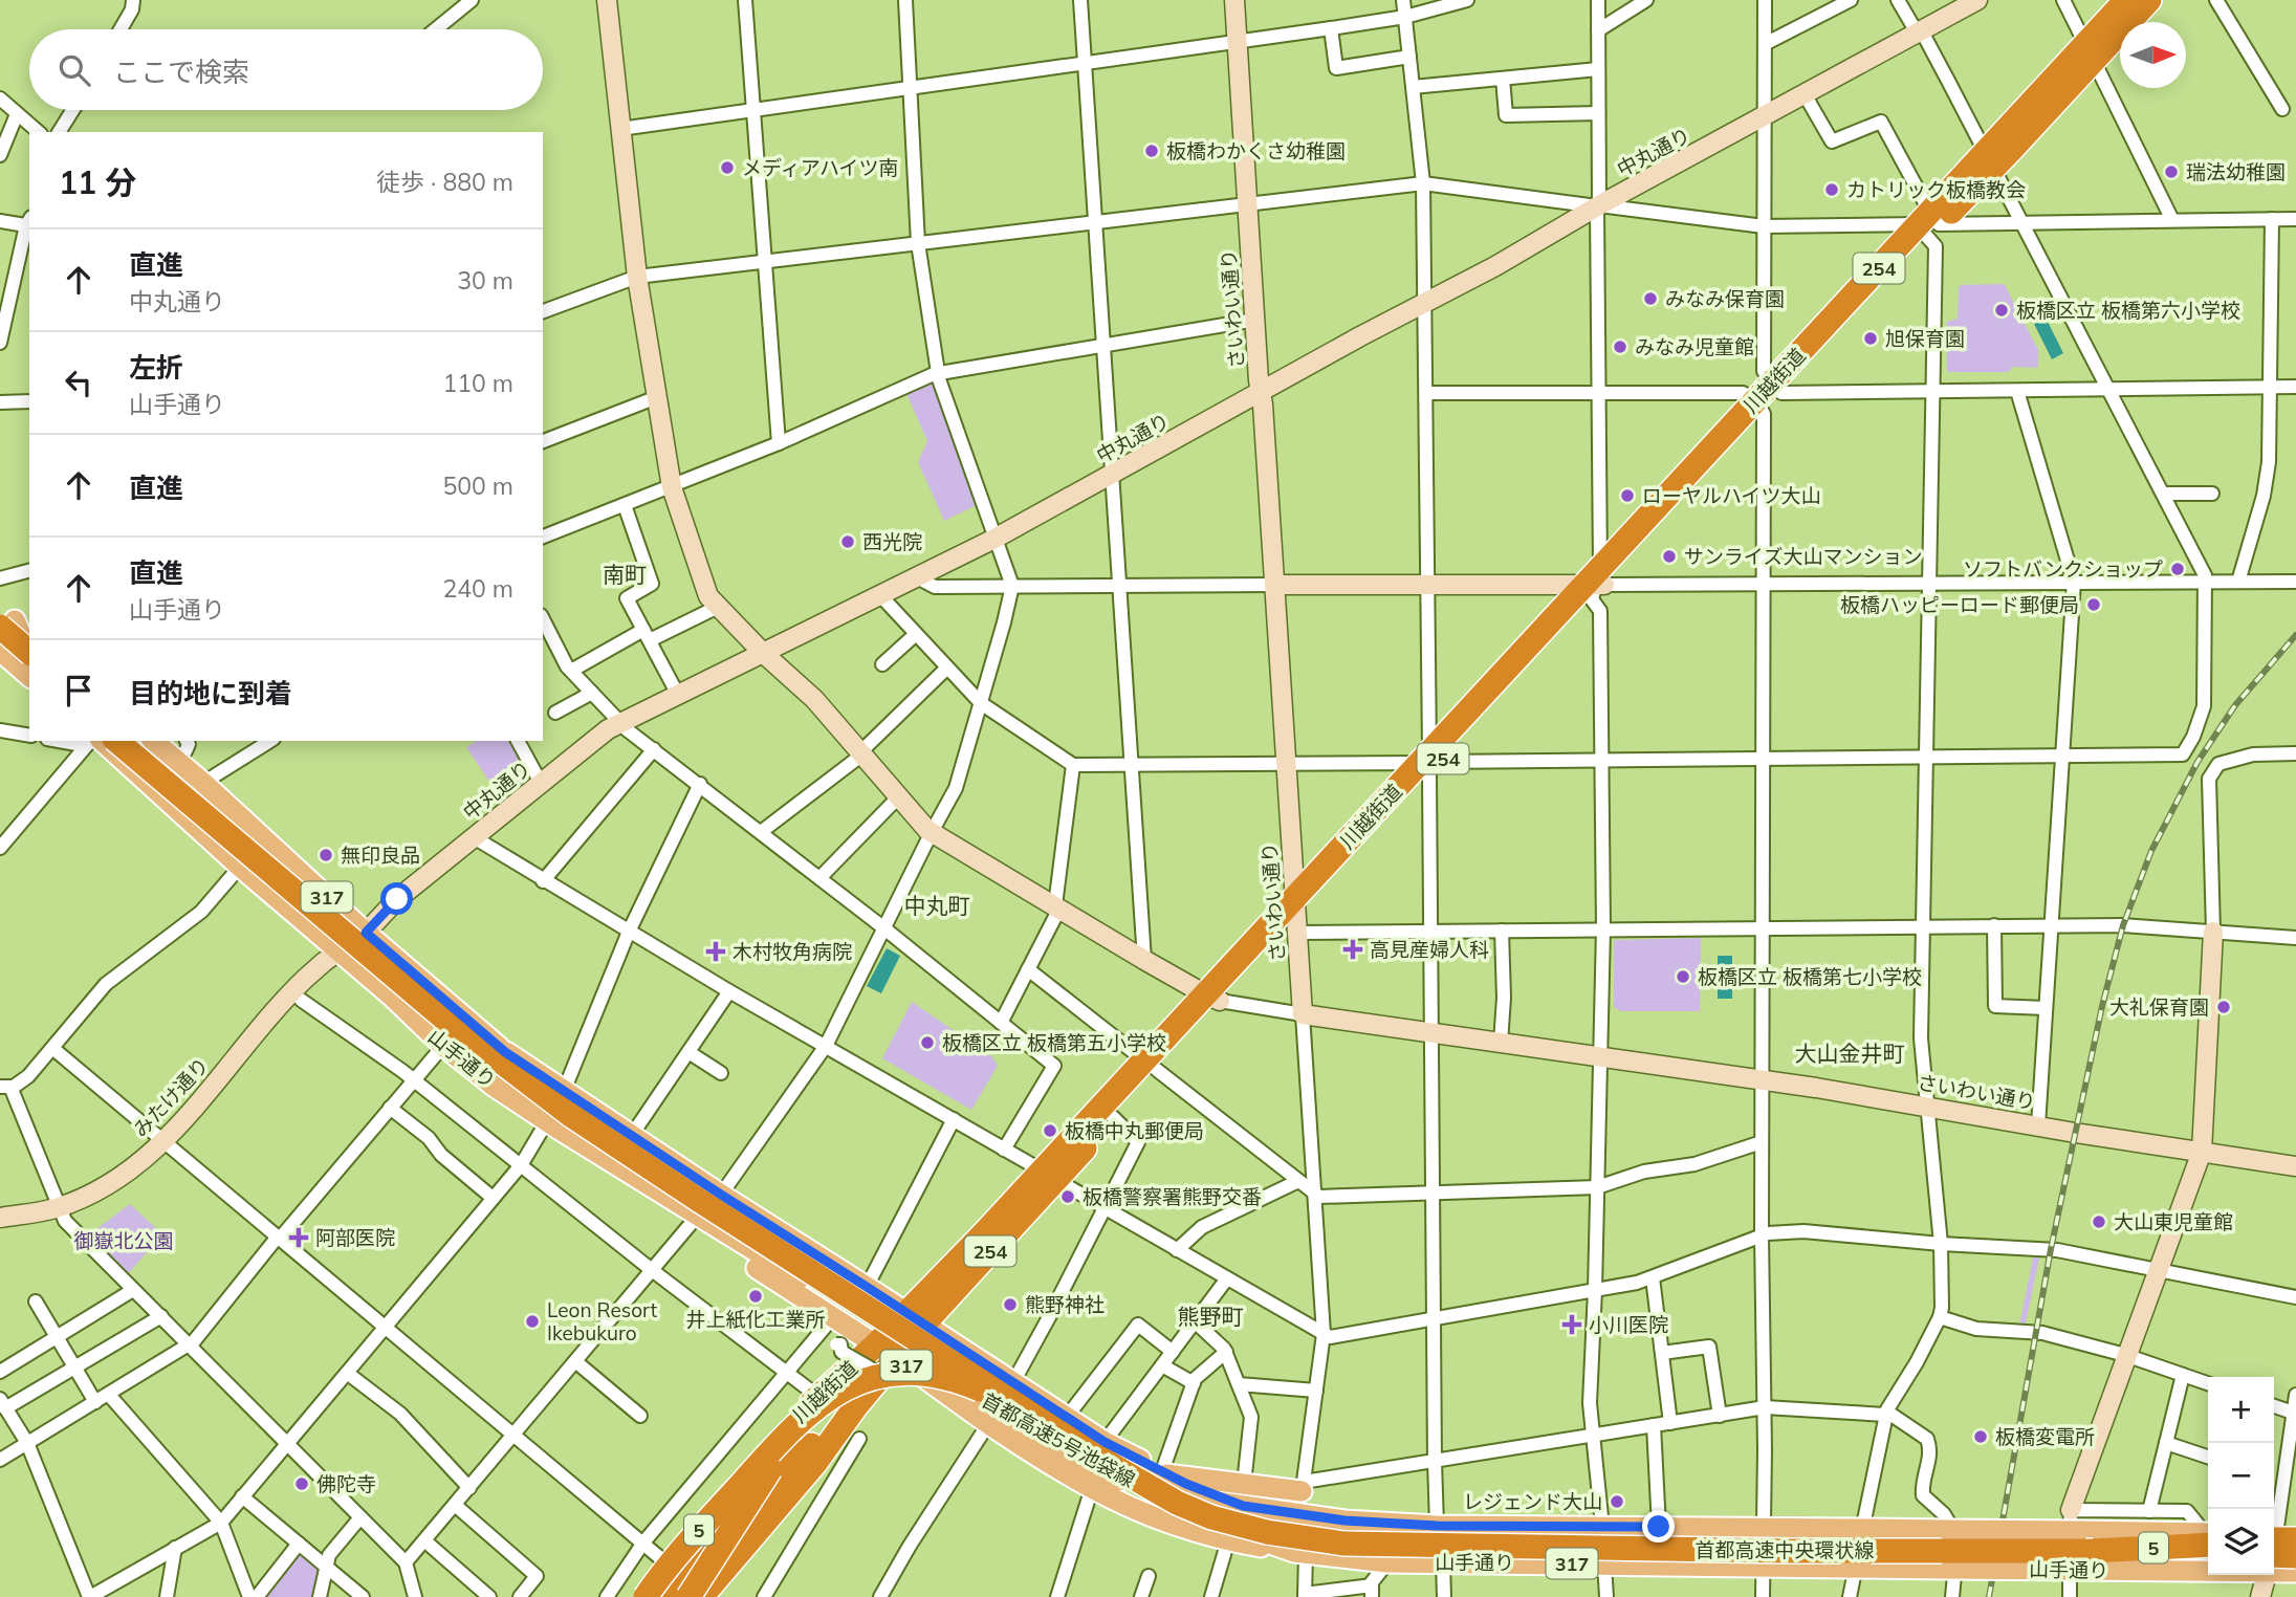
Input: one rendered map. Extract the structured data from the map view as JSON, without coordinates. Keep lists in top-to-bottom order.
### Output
{
  "streets": {
    "highway": [
      "254",
      "川越街道",
      "首都高速5号池袋線",
      "5",
      "首都高速中央環状線"
    ],
    "main road": ["317", "山手通り"],
    "street": ["中丸通り", "さいわい通り", "みたけ通り"]
  },
  "crossings": [
    ["中丸通り", "さいわい通り"],
    ["中丸通り", "山手通り"],
    ["中丸通り", "みたけ通り"],
    ["さいわい通り", "川越街道"],
    ["川越街道", "317"],
    ["川越街道", "首都高速5号池袋線"],
    ["317", "山手通り"],
    ["山手通り", "みたけ通り"],
    ["山手通り", "首都高速中央環状線"],
    ["首都高速5号池袋線", "首都高速中央環状線"]
  ],
  "districts": [
    "南町",
    "中丸町",
    "大山金井町",
    "熊野町"
  ],
  "parks": ["御嶽北公園"],
  "places": {
    "other": [
      "板橋わかくさ幼稚園",
      "メディアハイツ南",
      "瑞法幼稚園",
      "カトリック板橋教会",
      "みなみ保育園",
      "板橋区立 板橋第六小学校",
      "旭保育園",
      "みなみ児童館",
      "ローヤルハイツ大山",
      "西光院",
      "サンライズ大山マンション",
      "ソフトバンクショップ",
      "板橋ハッピーロード郵便局",
      "無印良品",
      "板橋区立 板橋第七小学校",
      "大礼保育園",
      "板橋区立 板橋第五小学校",
      "板橋中丸郵便局",
      "板橋警察署熊野交番",
      "大山東児童館",
      "井上紙化工業所",
      "熊野神社",
      "Leon Resort Ikebukuro",
      "板橋変電所",
      "佛陀寺",
      "レジェンド大山"
    ],
    "health": [
      "高見産婦人科",
      "木村牧角病院",
      "阿部医院",
      "小川医院"
    ]
  },
  "north": "right",
  "page": {
    "search": "ここで検索",
    "heading": ["11 分", "徒歩 · 880 m"],
    "list": [
      ["直進", "中丸通り", "30 m"],
      ["左折", "山手通り", "110 m"],
      ["直進", "500 m"],
      ["直進", "山手通り", "240 m"],
      "目的地に到着"
    ],
    "map_buttons": ["+", "−"]
  }
}
